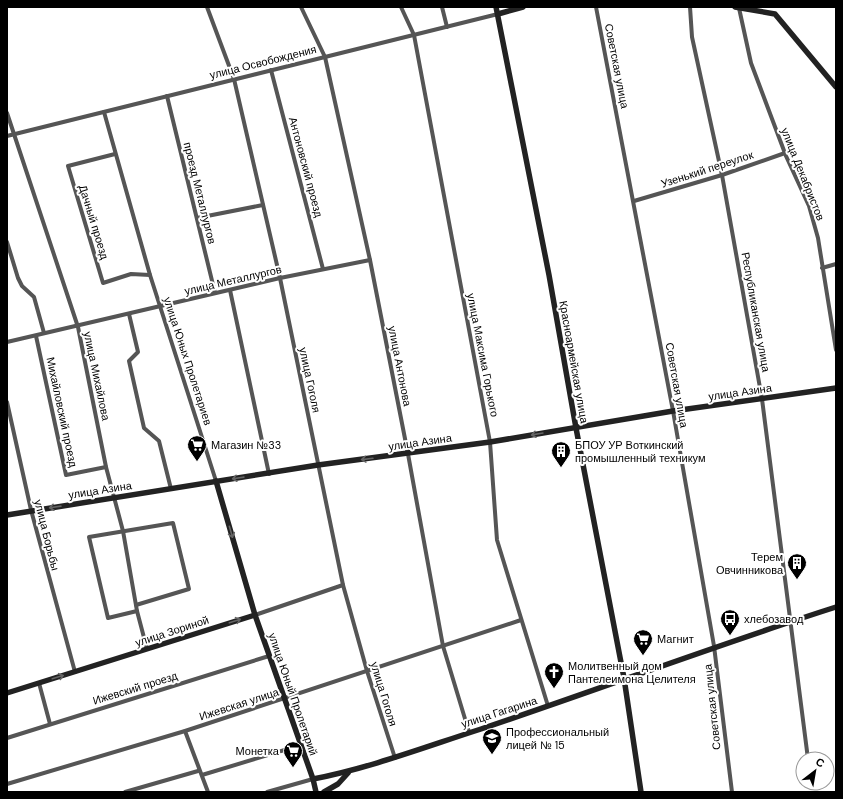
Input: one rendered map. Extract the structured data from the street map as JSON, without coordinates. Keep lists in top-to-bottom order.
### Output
{
  "streets": {
    "main road": [
      "улица Освобождения",
      "улица Юных Пролетариев",
      "Красноармейская улица",
      "улица Азина",
      "улица Зориной",
      "улица Юный Пролетарий",
      "улица Гагарина"
    ],
    "street": [
      "Советская улица",
      "Антоновский проезд",
      "Узенький переулок",
      "улица Декабристов",
      "проезд Металлургов",
      "Дачный проезд",
      "улица Металлургов",
      "Республиканская улица",
      "улица Максима Горького",
      "улица Антонова",
      "улица Михайлова",
      "улица Гоголя",
      "Михайловский проезд",
      "улица Борьбы",
      "Ижевский проезд",
      "Ижевская улица"
    ]
  },
  "crossings": [
    ["улица Освобождения", "Антоновский проезд"],
    ["улица Освобождения", "проезд Металлургов"],
    ["улица Освобождения", "улица Максима Горького"],
    ["улица Освобождения", "улица Юных Пролетариев"],
    ["улица Освобождения", "Красноармейская улица"],
    ["улица Освобождения", "улица Антонова"],
    ["улица Освобождения", "улица Михайлова"],
    ["улица Освобождения", "улица Гоголя"],
    ["Советская улица", "Узенький переулок"],
    ["Советская улица", "улица Азина"],
    ["Советская улица", "улица Гагарина"],
    ["Антоновский проезд", "улица Металлургов"],
    ["Узенький переулок", "улица Декабристов"],
    ["Узенький переулок", "Республиканская улица"],
    ["проезд Металлургов", "улица Металлургов"],
    ["Дачный проезд", "улица Юных Пролетариев"],
    ["улица Металлургов", "улица Юных Пролетариев"],
    ["улица Металлургов", "улица Антонова"],
    ["улица Металлургов", "улица Михайлова"],
    ["улица Металлургов", "улица Гоголя"],
    ["улица Металлургов", "Михайловский проезд"],
    ["Республиканская улица", "улица Азина"],
    ["Республиканская улица", "улица Гагарина"],
    ["улица Максима Горького", "улица Азина"],
    ["улица Максима Горького", "Ижевская улица"],
    ["улица Максима Горького", "улица Гагарина"],
    ["улица Юных Пролетариев", "улица Азина"],
    ["улица Юных Пролетариев", "улица Зориной"],
    ["улица Юных Пролетариев", "улица Юный Пролетарий"],
    ["Красноармейская улица", "улица Азина"],
    ["Красноармейская улица", "улица Гагарина"],
    ["улица Антонова", "улица Азина"],
    ["улица Антонова", "Ижевская улица"],
    ["улица Антонова", "улица Гагарина"],
    ["улица Михайлова", "улица Азина"],
    ["улица Михайлова", "Михайловский проезд"],
    ["улица Михайлова", "улица Зориной"],
    ["улица Гоголя", "улица Азина"],
    ["улица Гоголя", "улица Зориной"],
    ["улица Гоголя", "Ижевская улица"],
    ["улица Гоголя", "улица Гагарина"],
    ["улица Азина", "улица Борьбы"],
    ["улица Борьбы", "улица Зориной"],
    ["улица Зориной", "улица Юный Пролетарий"],
    ["Ижевский проезд", "улица Юный Пролетарий"],
    ["улица Юный Пролетарий", "Ижевская улица"],
    ["улица Юный Пролетарий", "улица Гагарина"]
  ],
  "one_way": ["улица Азина", "улица Зориной"],
  "places": {
    "supermarket": ["Магазин №33", "Магнит", "Монетка"],
    "building": ["БПОУ УР Воткинский промышленный техникум", "Терем Овчинникова"],
    "bus stop": ["хлебозавод"],
    "church": ["Молитвенный дом Пантелеимона Целителя"],
    "school or university": ["Профессиональный лицей № 15"]
  },
  "north": "top right"
}
